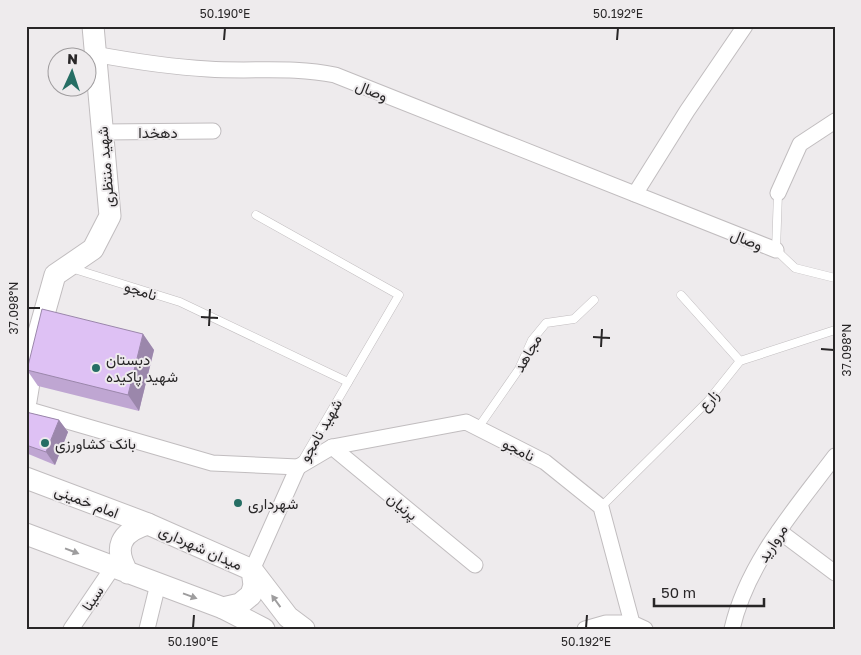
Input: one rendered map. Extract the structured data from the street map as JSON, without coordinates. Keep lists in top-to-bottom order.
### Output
{
  "streets": {
    "main road": ["شهید منتظری", "امام خمینی", "میدان شهرداری"],
    "street": [
      "وصال",
      "دهخدا",
      "نامجو",
      "شهید نامجو",
      "پرنیان",
      "مروارید",
      "سینا"
    ],
    "lane": ["مجاهد", "زارع"]
  },
  "crossings": [
    ["دهخدا", "شهید منتظری"],
    ["شهید منتظری", "نامجو"],
    ["نامجو", "مجاهد"],
    ["نامجو", "زارع"],
    ["نامجو", "شهید نامجو"],
    ["نامجو", "پرنیان"],
    ["شهید نامجو", "میدان شهرداری"],
    ["امام خمینی", "میدان شهرداری"],
    ["میدان شهرداری", "سینا"]
  ],
  "places": ["دبستان شهید پاکیده", "بانک کشاورزی", "شهرداری"],
  "scale_bar": "50 m",
  "north": "top",
  "coordinates": ["50.190°E", "50.192°E", "37.098°N"]
}
